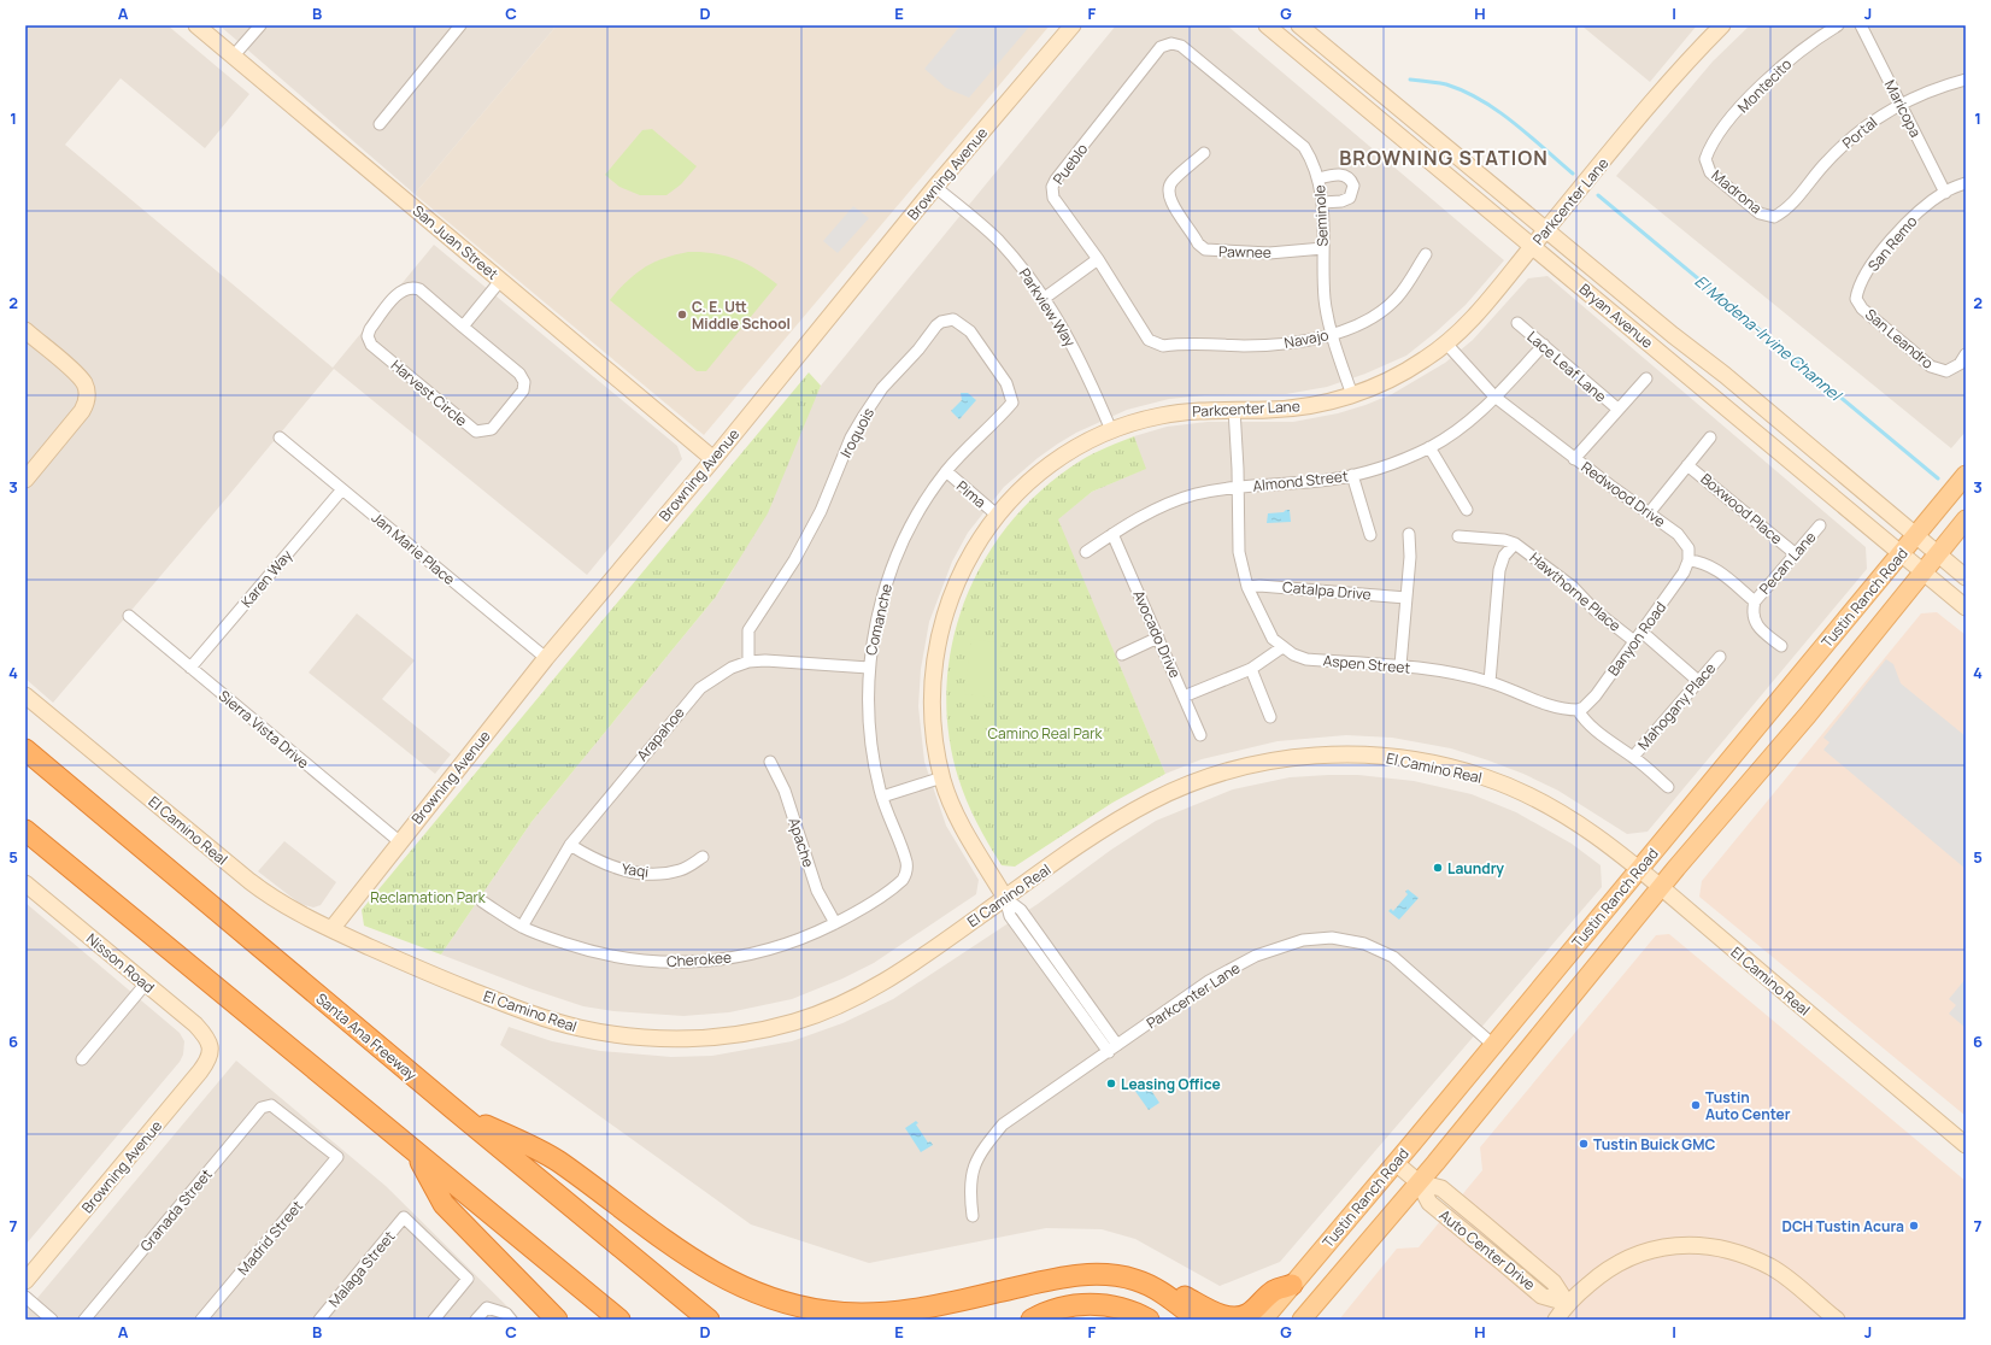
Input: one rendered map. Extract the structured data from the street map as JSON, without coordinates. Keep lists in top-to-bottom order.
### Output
{
  "streets": {
    "highway": ["Santa Ana Freeway"],
    "main road": [
      "Browning Avenue",
      "Parkcenter Lane",
      "San Juan Street",
      "Bryan Avenue",
      "Tustin Ranch Road",
      "El Camino Real",
      "Nisson Road",
      "Auto Center Drive"
    ],
    "street": [
      "Montecito",
      "Maricopa",
      "Portal",
      "Pueblo",
      "Madrona",
      "Seminole",
      "San Remo",
      "Pawnee",
      "Parkview Way",
      "Navajo",
      "San Leandro",
      "Lace Leaf Lane",
      "Harvest Circle",
      "Iroquois",
      "Almond Street",
      "Pima",
      "Redwood Drive",
      "Boxwood Place",
      "Jan Marie Place",
      "Pecan Lane",
      "Karen Way",
      "Catalpa Drive",
      "Hawthorne Place",
      "Comanche",
      "Avocado Drive",
      "Banyon Road",
      "Aspen Street",
      "Mahogany Place",
      "Sierra Vista Drive",
      "Arapahoe",
      "Apache",
      "Yaqi",
      "Cherokee",
      "Granada Street",
      "Madrid Street",
      "Malaga Street"
    ]
  },
  "crossings": [
    ["Montecito", "Madrona"],
    ["Maricopa", "Portal"],
    ["Maricopa", "San Remo"],
    ["Portal", "Madrona"],
    ["Pueblo", "Seminole"],
    ["Pueblo", "Navajo"],
    ["Browning Avenue", "San Juan Street"],
    ["Browning Avenue", "Parkview Way"],
    ["Browning Avenue", "Jan Marie Place"],
    ["Browning Avenue", "Sierra Vista Drive"],
    ["Browning Avenue", "El Camino Real"],
    ["Browning Avenue", "Nisson Road"],
    ["Parkcenter Lane", "Seminole"],
    ["Parkcenter Lane", "Parkview Way"],
    ["Parkcenter Lane", "Bryan Avenue"],
    ["Parkcenter Lane", "Pima"],
    ["Parkcenter Lane", "Redwood Drive"],
    ["Parkcenter Lane", "Tustin Ranch Road"],
    ["Parkcenter Lane", "Aspen Street"],
    ["Parkcenter Lane", "El Camino Real"],
    ["Seminole", "Pawnee"],
    ["Seminole", "Navajo"],
    ["San Remo", "San Leandro"],
    ["Bryan Avenue", "Tustin Ranch Road"],
    ["Lace Leaf Lane", "Almond Street"],
    ["Iroquois", "Comanche"],
    ["Iroquois", "Arapahoe"],
    ["Almond Street", "Redwood Drive"],
    ["Almond Street", "Avocado Drive"],
    ["Almond Street", "Aspen Street"],
    ["Pima", "Comanche"],
    ["Redwood Drive", "Banyon Road"],
    ["Boxwood Place", "Pecan Lane"],
    ["Jan Marie Place", "Karen Way"],
    ["Karen Way", "Sierra Vista Drive"],
    ["Catalpa Drive", "Aspen Street"],
    ["Hawthorne Place", "Banyon Road"],
    ["Hawthorne Place", "Mahogany Place"],
    ["Tustin Ranch Road", "El Camino Real"],
    ["Tustin Ranch Road", "Auto Center Drive"],
    ["Comanche", "Arapahoe"],
    ["Comanche", "Cherokee"],
    ["Banyon Road", "Aspen Street"],
    ["Arapahoe", "Yaqi"],
    ["Arapahoe", "Cherokee"],
    ["Apache", "Cherokee"],
    ["Granada Street", "Madrid Street"]
  ],
  "districts": ["BROWNING STATION"],
  "water": ["El Modena-Irvine Channel"],
  "parks": ["Camino Real Park", "Reclamation Park"],
  "places": [
    "C. E. Utt Middle School",
    "Laundry",
    "Leasing Office",
    "Tustin Auto Center",
    "Tustin Buick GMC",
    "DCH Tustin Acura"
  ],
  "grid": {
    "columns": [
      "A",
      "B",
      "C",
      "D",
      "E",
      "F",
      "G",
      "H",
      "I",
      "J"
    ],
    "rows": [
      "1",
      "2",
      "3",
      "4",
      "5",
      "6",
      "7"
    ]
  }
}
